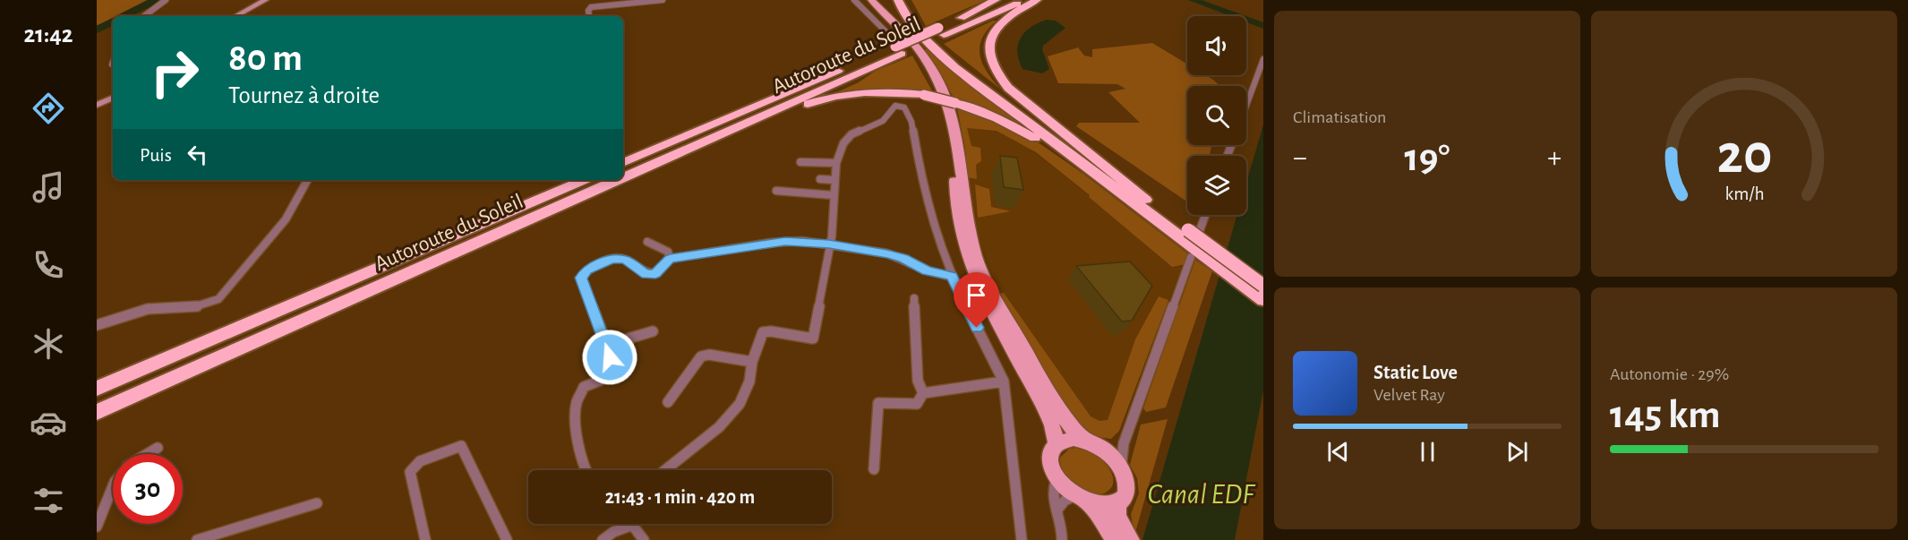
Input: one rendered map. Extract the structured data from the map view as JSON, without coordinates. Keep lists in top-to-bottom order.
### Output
{
  "streets": {
    "highway": ["Autoroute du Soleil"]
  },
  "water": ["Canal EDF"],
  "page": {
    "tabs": "21:42",
    "tile": [
      "Climatisation",
      ["Autonomie · 29%", "145 km"]
    ],
    "turn": ["80 m", "Tournez à droite"],
    "then": "Puis",
    "heat": ["−", "19°", "+"],
    "song": ["Static Love", "Velvet Ray"],
    "limit": "30",
    "trip": "21:43 · 1 min · 420 m",
    "gauge": ["20", "km/h"]
  }
}
